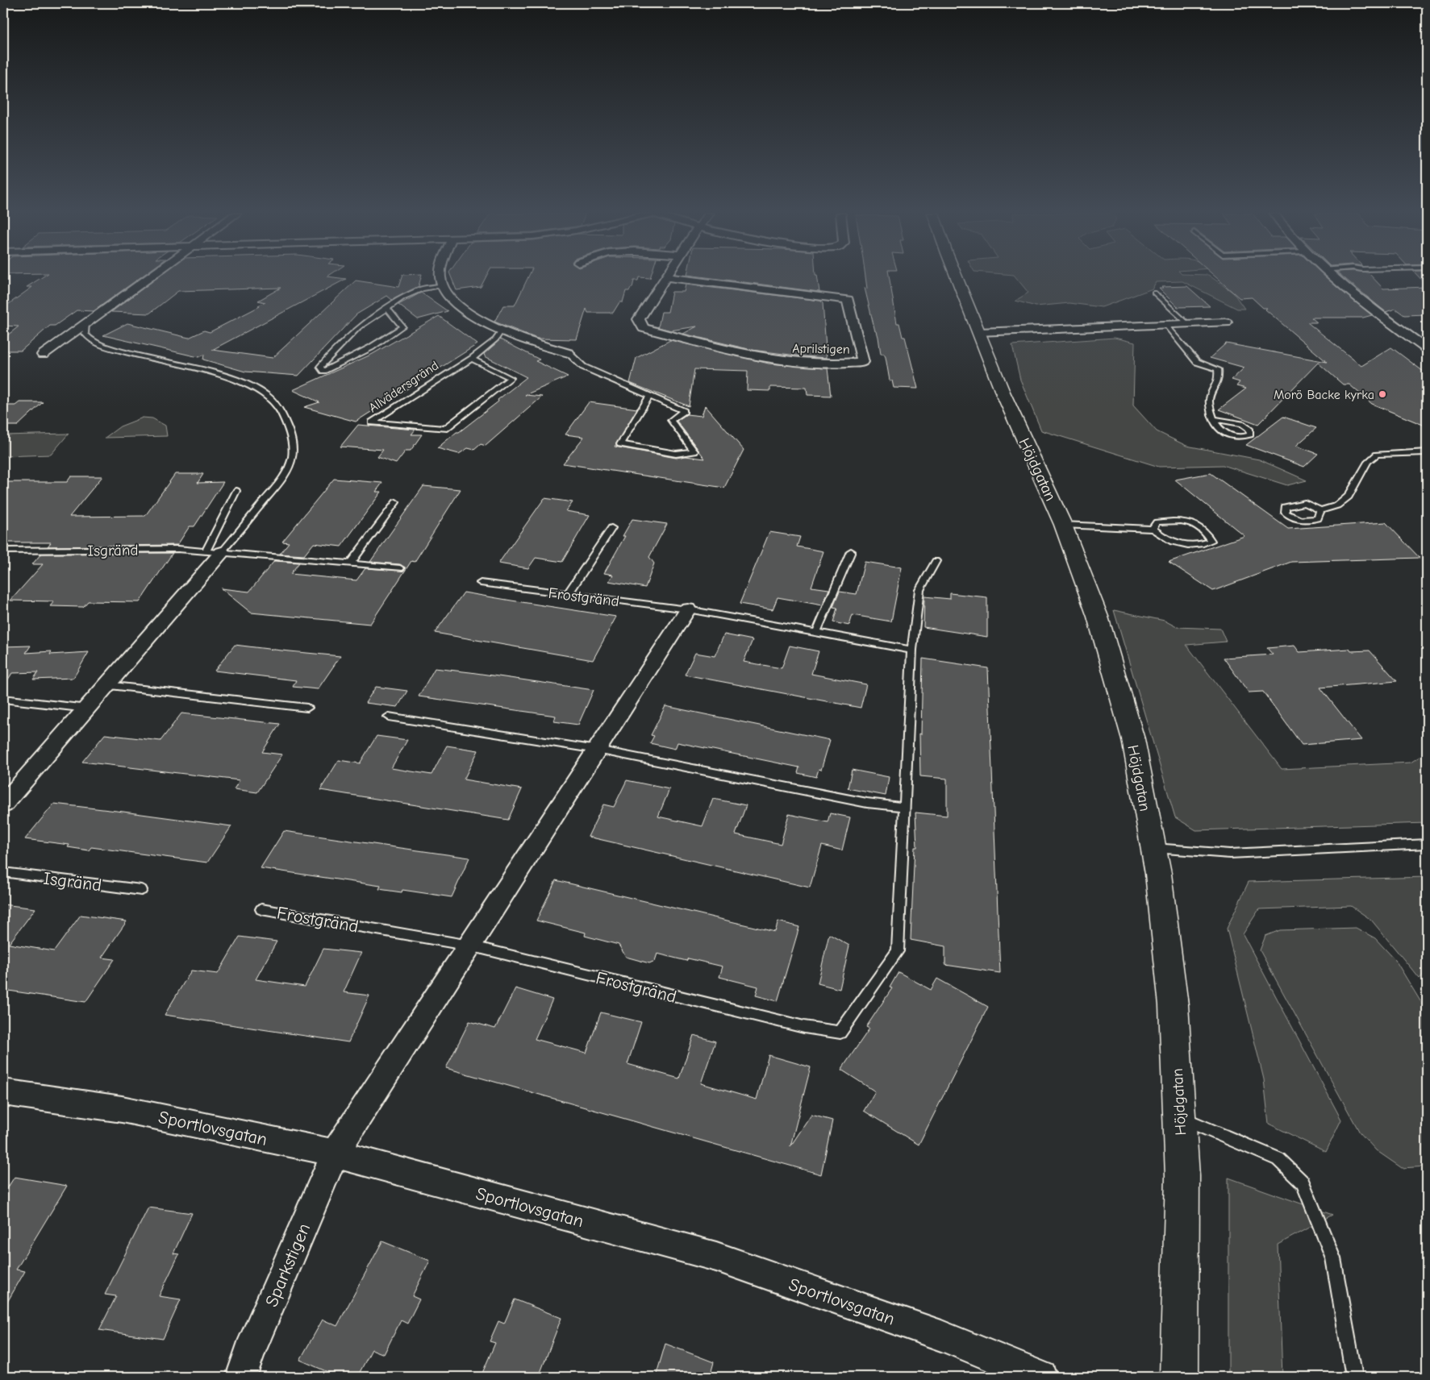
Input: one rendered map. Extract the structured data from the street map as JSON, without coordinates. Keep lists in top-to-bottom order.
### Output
{
  "streets": {
    "street": [
      "Aprilstigen",
      "Höjdgatan",
      "Sportlovsgatan",
      "Sparkstigen"
    ],
    "lane": ["Allvädersgränd", "Isgränd", "Frostgränd"]
  },
  "crossings": [
    ["Sportlovsgatan", "Sparkstigen"]
  ],
  "places": ["Morö Backe kyrka"]
}
